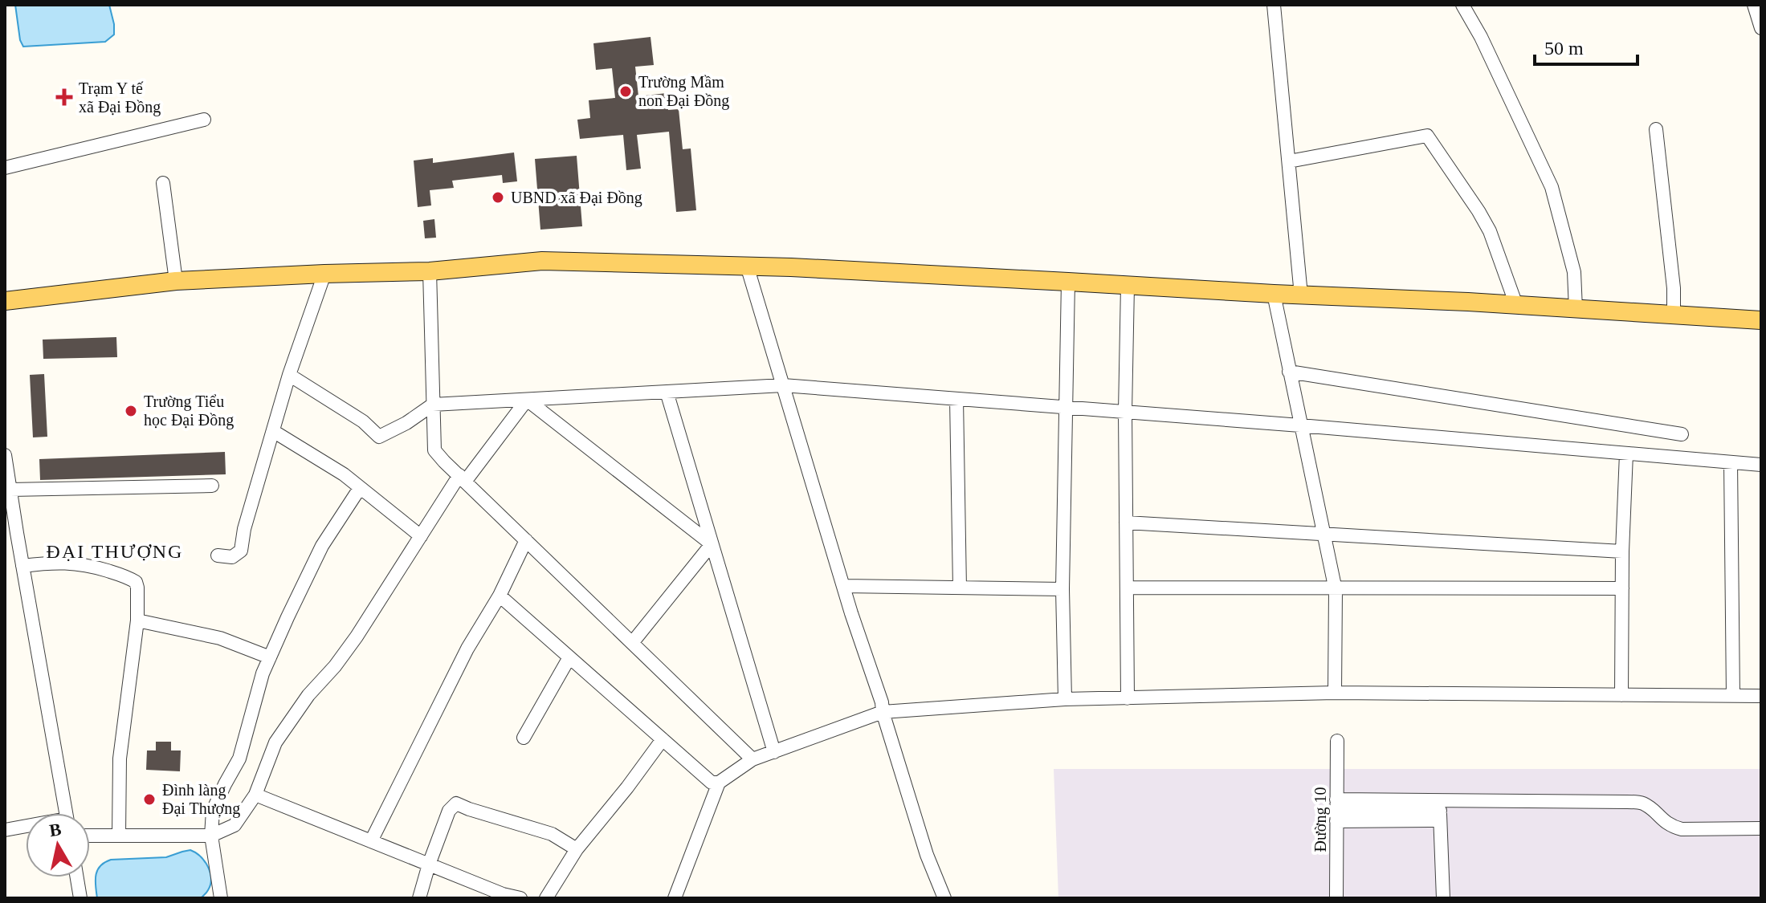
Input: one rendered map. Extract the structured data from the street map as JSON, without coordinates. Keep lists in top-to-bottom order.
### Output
{
  "streets": {
    "street": ["Đường 10"]
  },
  "districts": ["ĐẠI THƯỢNG"],
  "places": {
    "other": [
      "Trường Mầm non Đại Đồng",
      "UBND xã Đại Đồng",
      "Trường Tiểu học Đại Đồng",
      "Đình làng Đại Thượng"
    ],
    "health": ["Trạm Y tế xã Đại Đồng"]
  },
  "scale_bar": "50 m",
  "north": "top"
}
